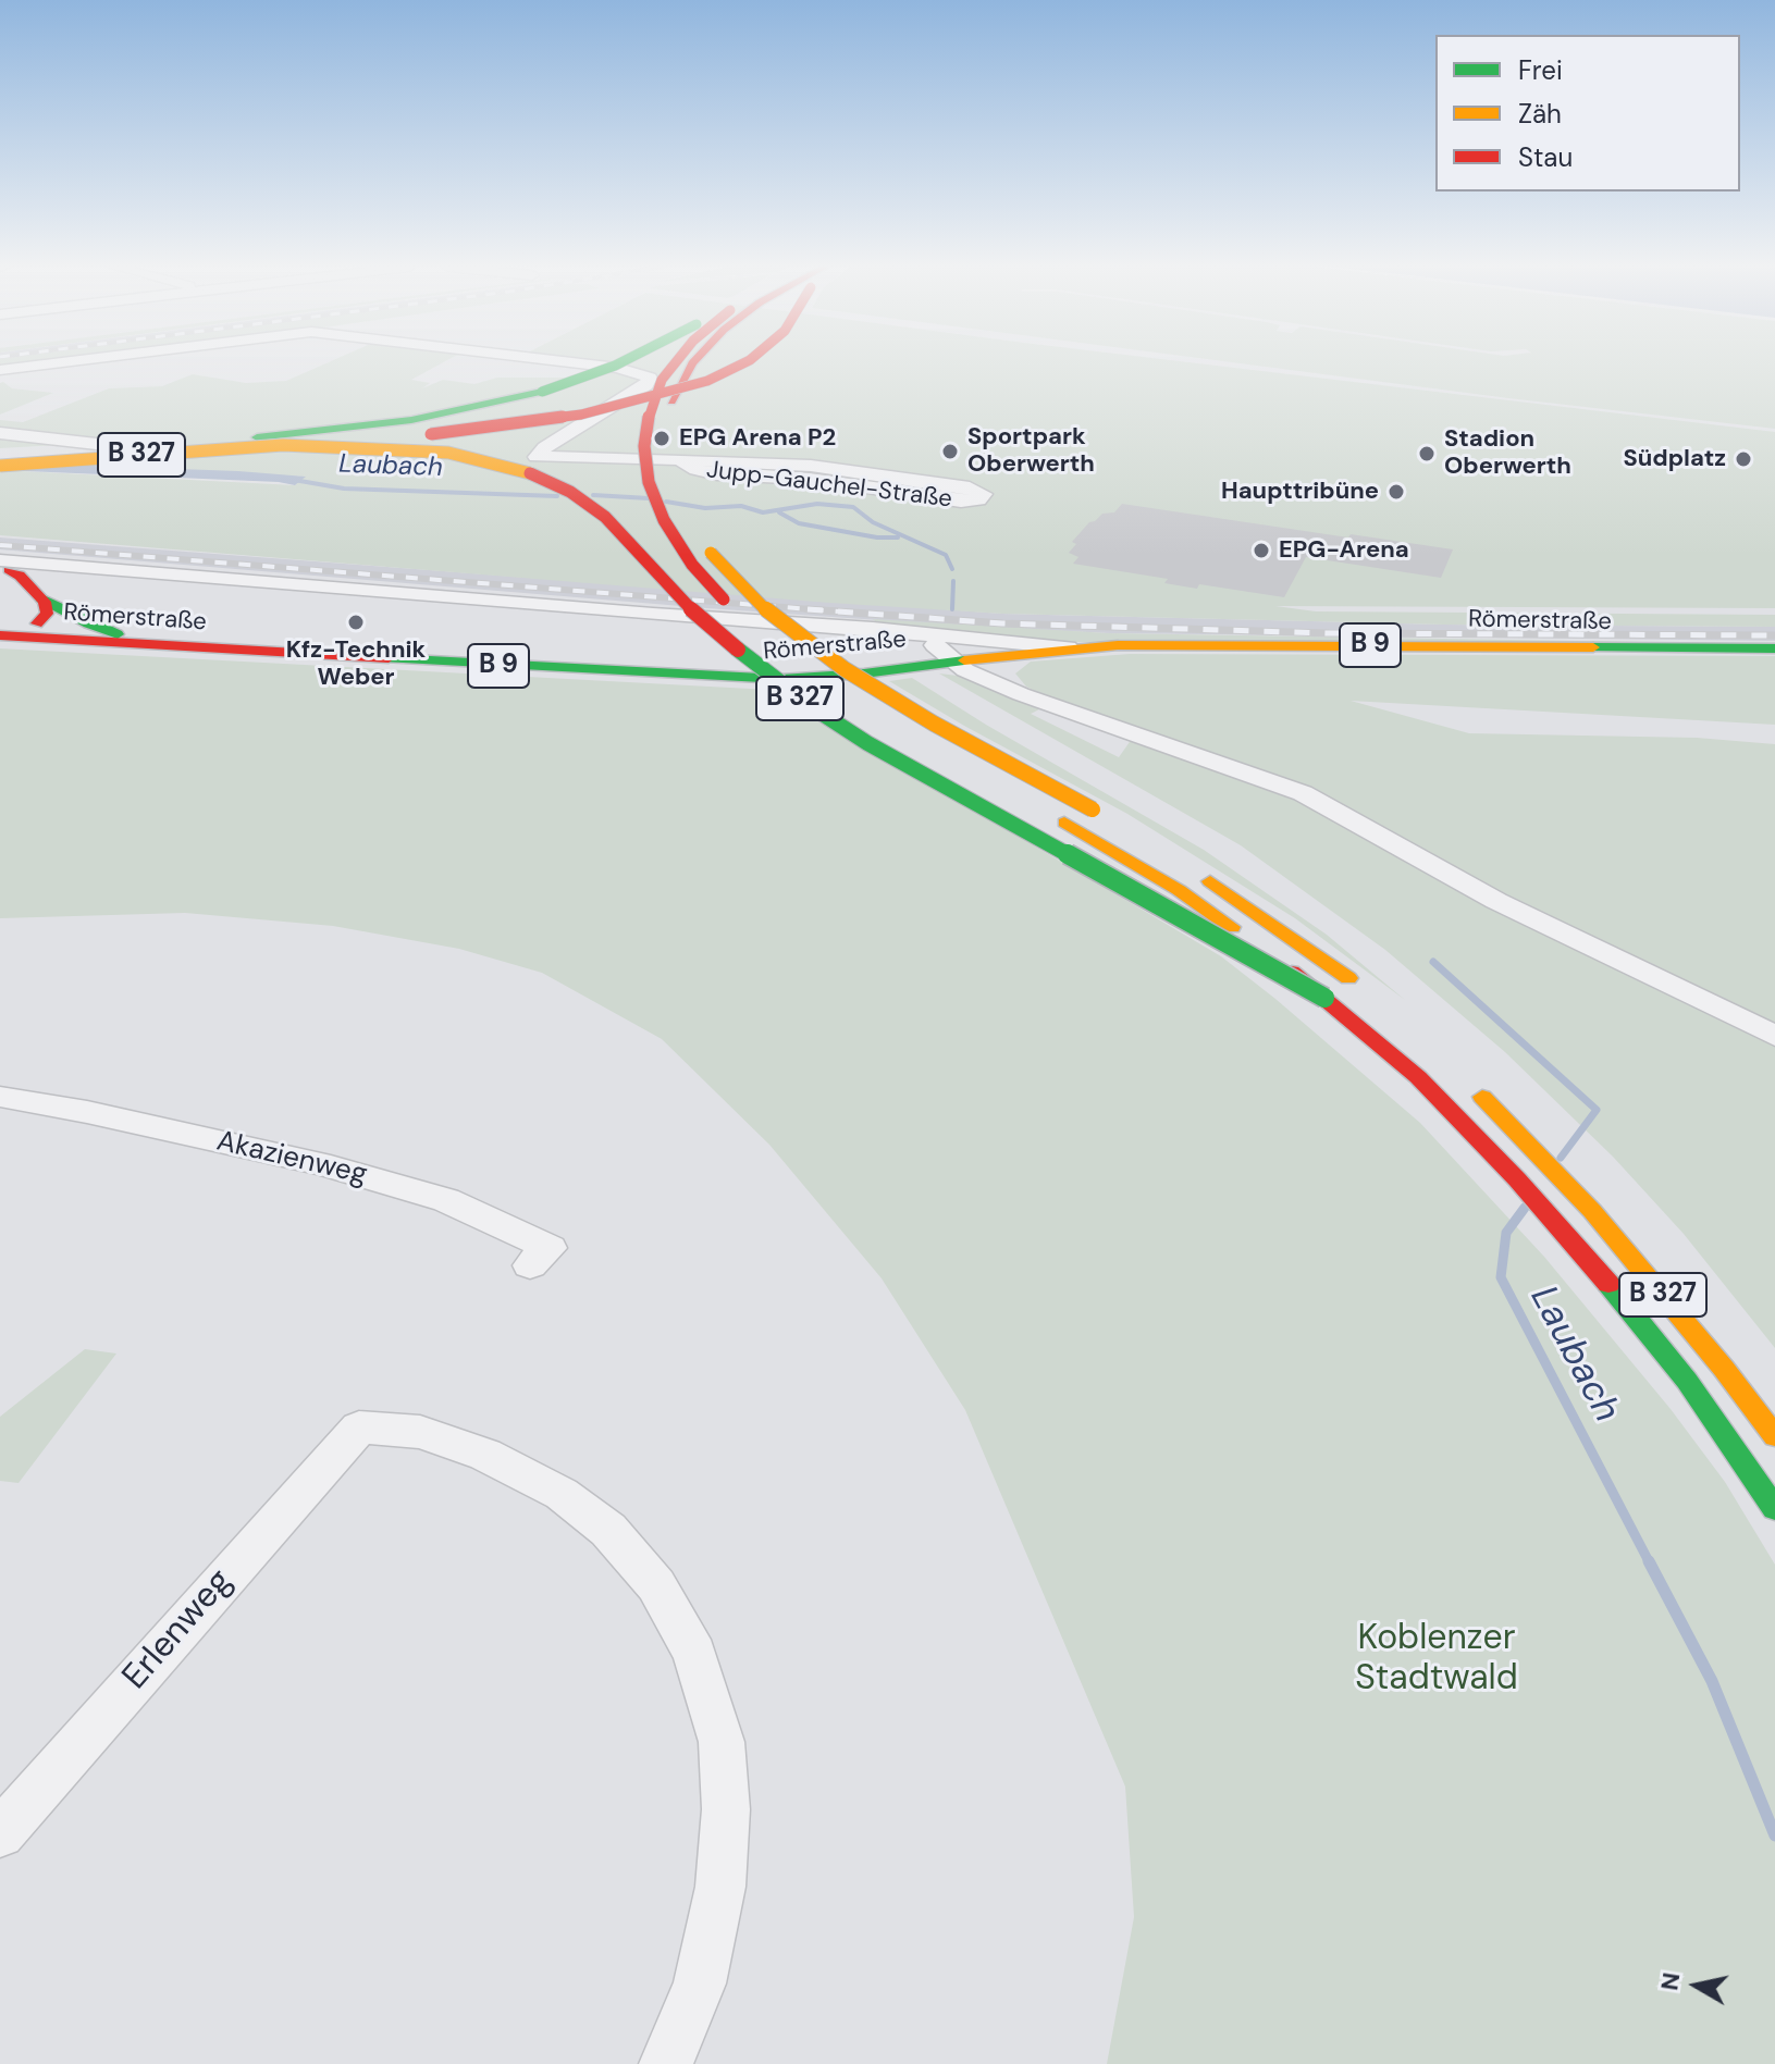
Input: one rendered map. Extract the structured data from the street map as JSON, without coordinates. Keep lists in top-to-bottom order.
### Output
{
  "streets": {
    "main road": ["B 327", "Römerstraße", "B 9"],
    "street": ["Jupp-Gauchel-Straße", "Akazienweg", "Erlenweg"]
  },
  "water": ["Laubach"],
  "parks": ["Koblenzer Stadtwald"],
  "places": [
    "EPG Arena P2",
    "Sportpark Oberwerth",
    "Stadion Oberwerth",
    "Südplatz",
    "Haupttribüne",
    "EPG-Arena",
    "Kfz-Technik Weber"
  ],
  "legend": ["Frei", "Zäh", "Stau"],
  "north": "left"
}
